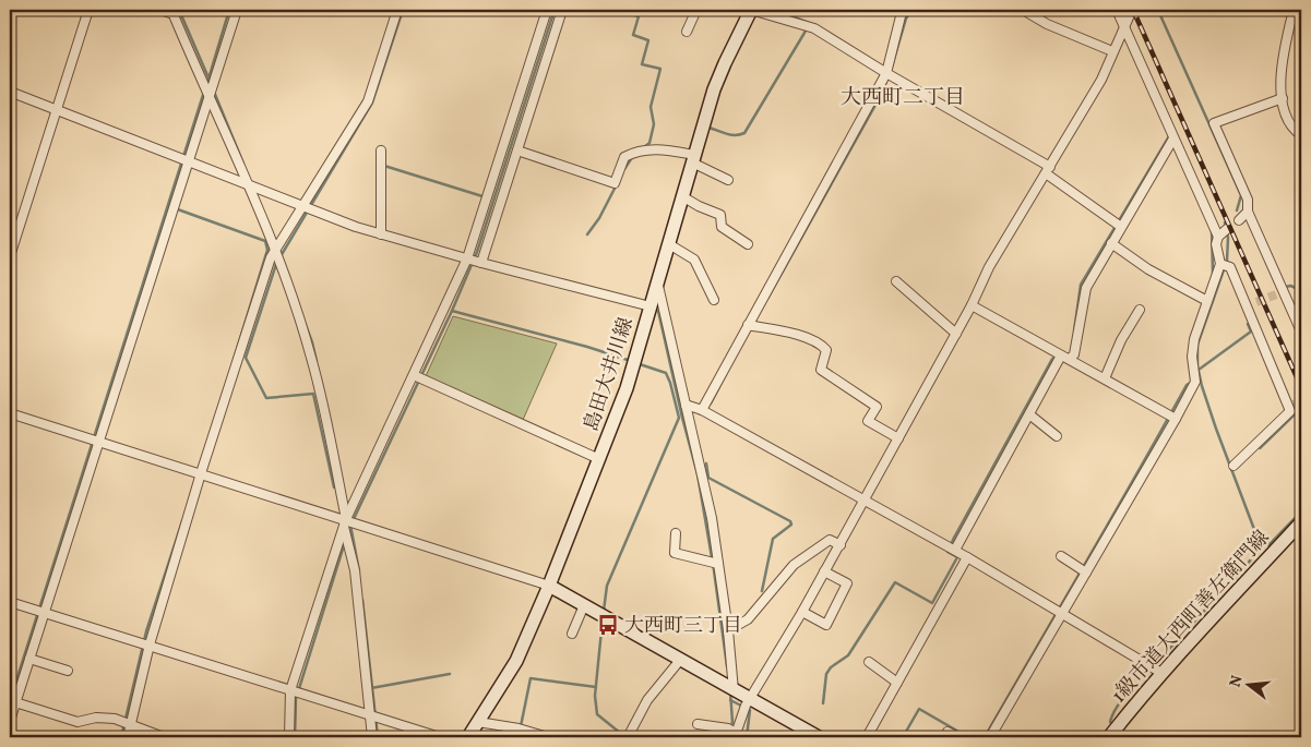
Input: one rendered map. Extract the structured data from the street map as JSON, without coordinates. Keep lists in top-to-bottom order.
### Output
{
  "streets": {
    "main road": ["島田大井川線", "1級市道大西町善左衛門線"]
  },
  "districts": ["大西町二丁目"],
  "places": {
    "bus stop": ["大西町三丁目"]
  },
  "north": "left"
}
